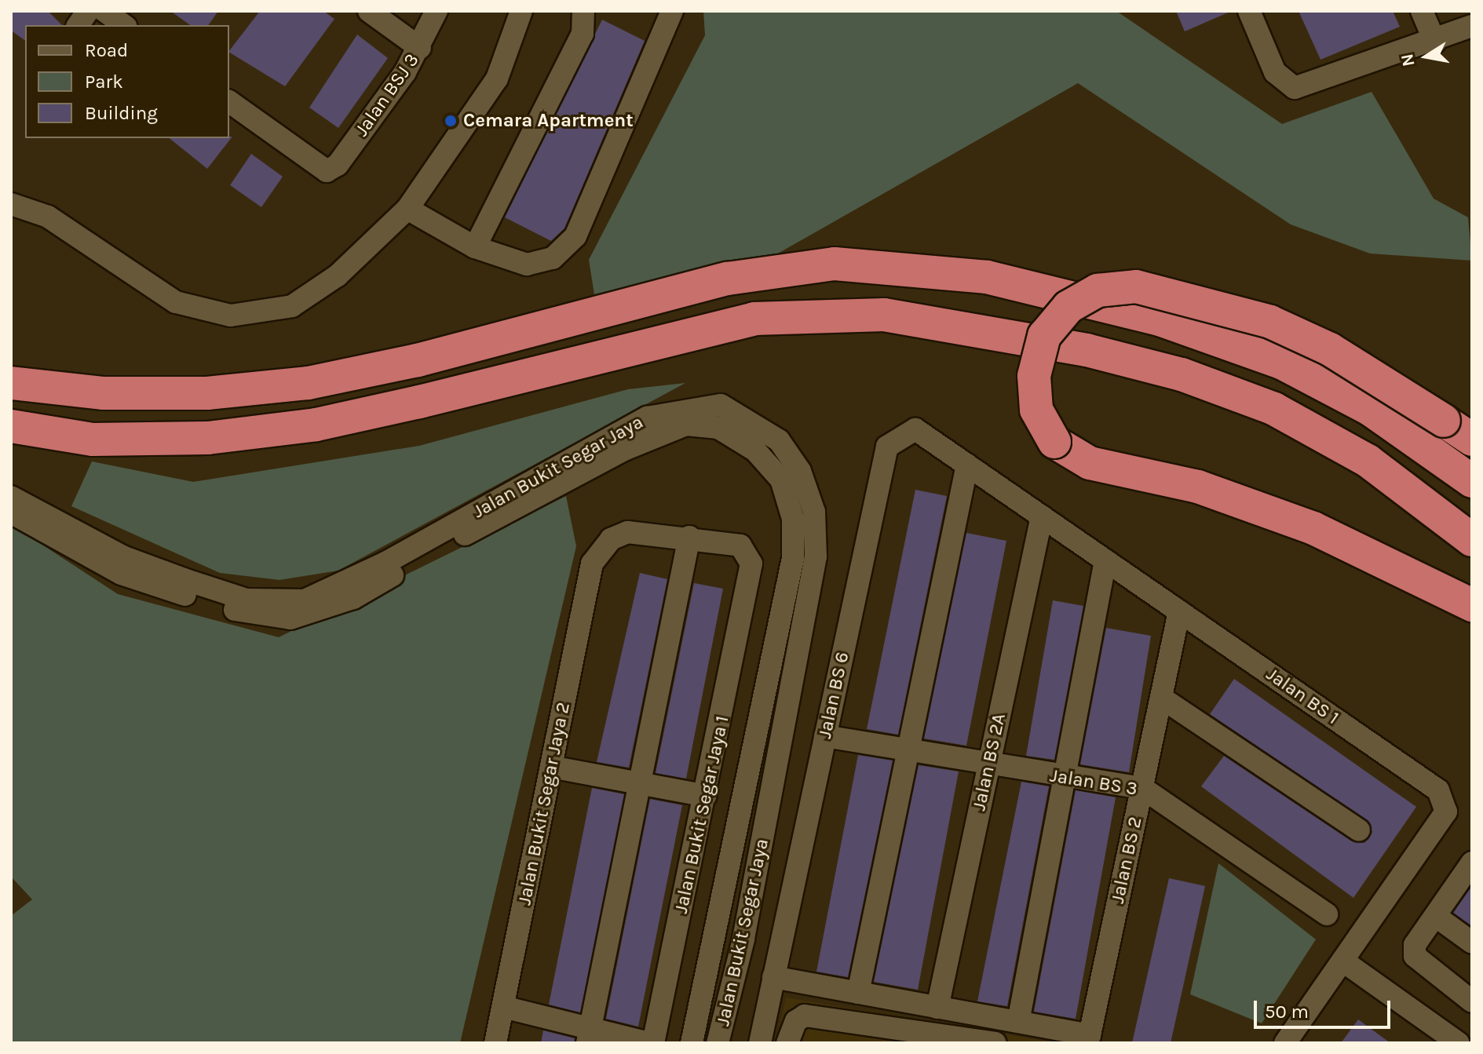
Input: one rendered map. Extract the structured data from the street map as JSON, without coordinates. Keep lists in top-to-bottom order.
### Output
{
  "streets": {
    "street": [
      "Jalan BSJ 3",
      "Jalan Bukit Segar Jaya",
      "Jalan BS 6",
      "Jalan BS 1",
      "Jalan BS 2A",
      "Jalan BS 3",
      "Jalan Bukit Segar Jaya 2",
      "Jalan Bukit Segar Jaya 1",
      "Jalan BS 2"
    ]
  },
  "crossings": [
    ["Jalan BS 6", "Jalan BS 1"],
    ["Jalan BS 6", "Jalan BS 3"],
    ["Jalan BS 1", "Jalan BS 2A"],
    ["Jalan BS 1", "Jalan BS 2"],
    ["Jalan BS 2A", "Jalan BS 3"],
    ["Jalan BS 3", "Jalan BS 2"],
    ["Jalan Bukit Segar Jaya 2", "Jalan Bukit Segar Jaya 1"]
  ],
  "places": ["Cemara Apartment"],
  "legend": ["Road", "Park", "Building"],
  "scale_bar": "50 m",
  "north": "left"
}
